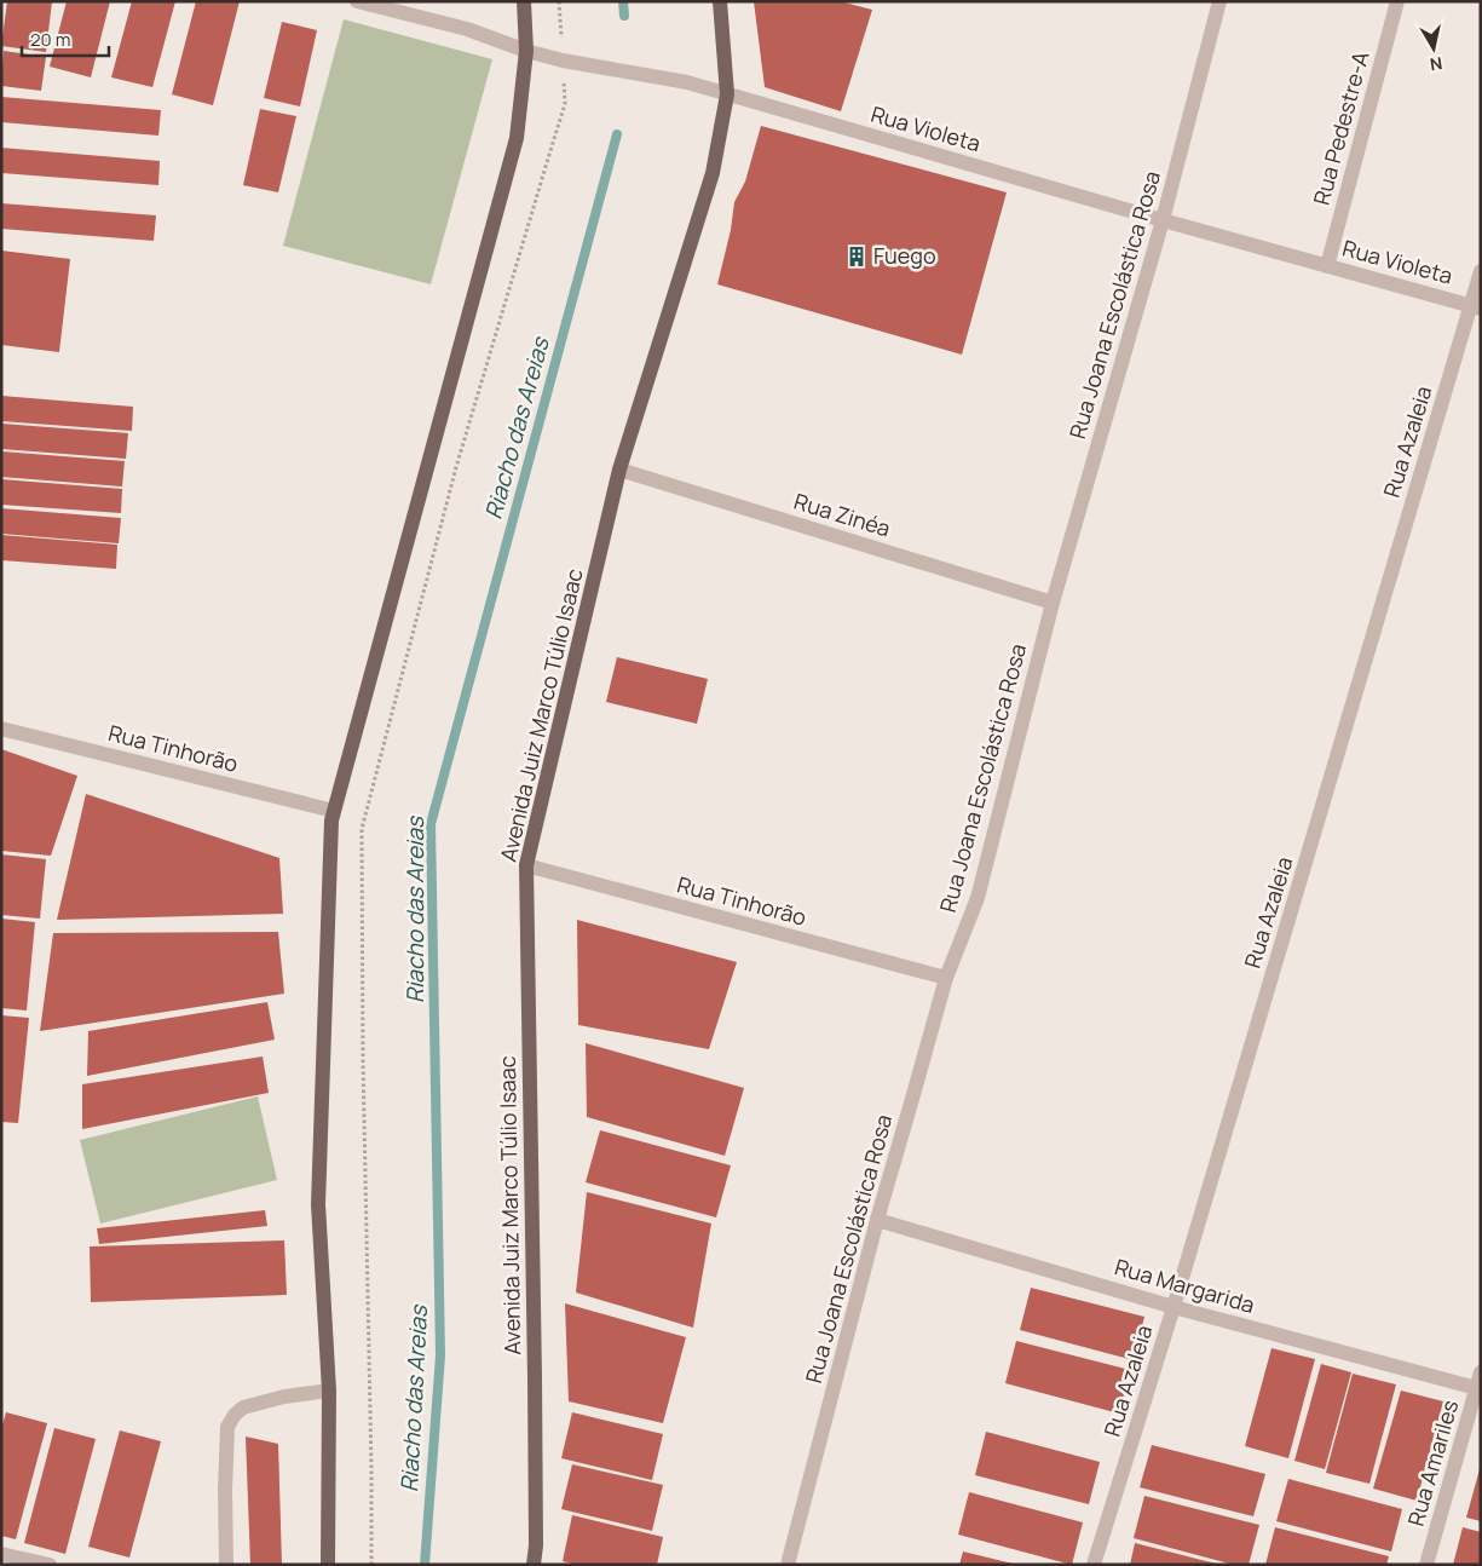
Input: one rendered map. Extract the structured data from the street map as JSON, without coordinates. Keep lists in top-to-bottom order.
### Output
{
  "streets": {
    "main road": ["Avenida Juiz Marco Túlio Isaac"],
    "street": [
      "Rua Pedestre-A",
      "Rua Violeta",
      "Rua Joana Escolástica Rosa",
      "Rua Azaleia",
      "Rua Zinéa",
      "Rua Tinhorão",
      "Rua Margarida",
      "Rua Amariles"
    ]
  },
  "crossings": [
    ["Rua Pedestre-A", "Rua Violeta"],
    ["Rua Violeta", "Rua Joana Escolástica Rosa"],
    ["Rua Violeta", "Rua Azaleia"],
    ["Rua Violeta", "Avenida Juiz Marco Túlio Isaac"],
    ["Rua Joana Escolástica Rosa", "Rua Zinéa"],
    ["Rua Joana Escolástica Rosa", "Rua Tinhorão"],
    ["Rua Joana Escolástica Rosa", "Rua Margarida"],
    ["Rua Azaleia", "Rua Margarida"],
    ["Rua Zinéa", "Avenida Juiz Marco Túlio Isaac"],
    ["Avenida Juiz Marco Túlio Isaac", "Rua Tinhorão"],
    ["Rua Margarida", "Rua Amariles"]
  ],
  "water": ["Riacho das Areias"],
  "places": {
    "building": ["Fuego"]
  },
  "scale_bar": "20 m",
  "north": "bottom"
}
